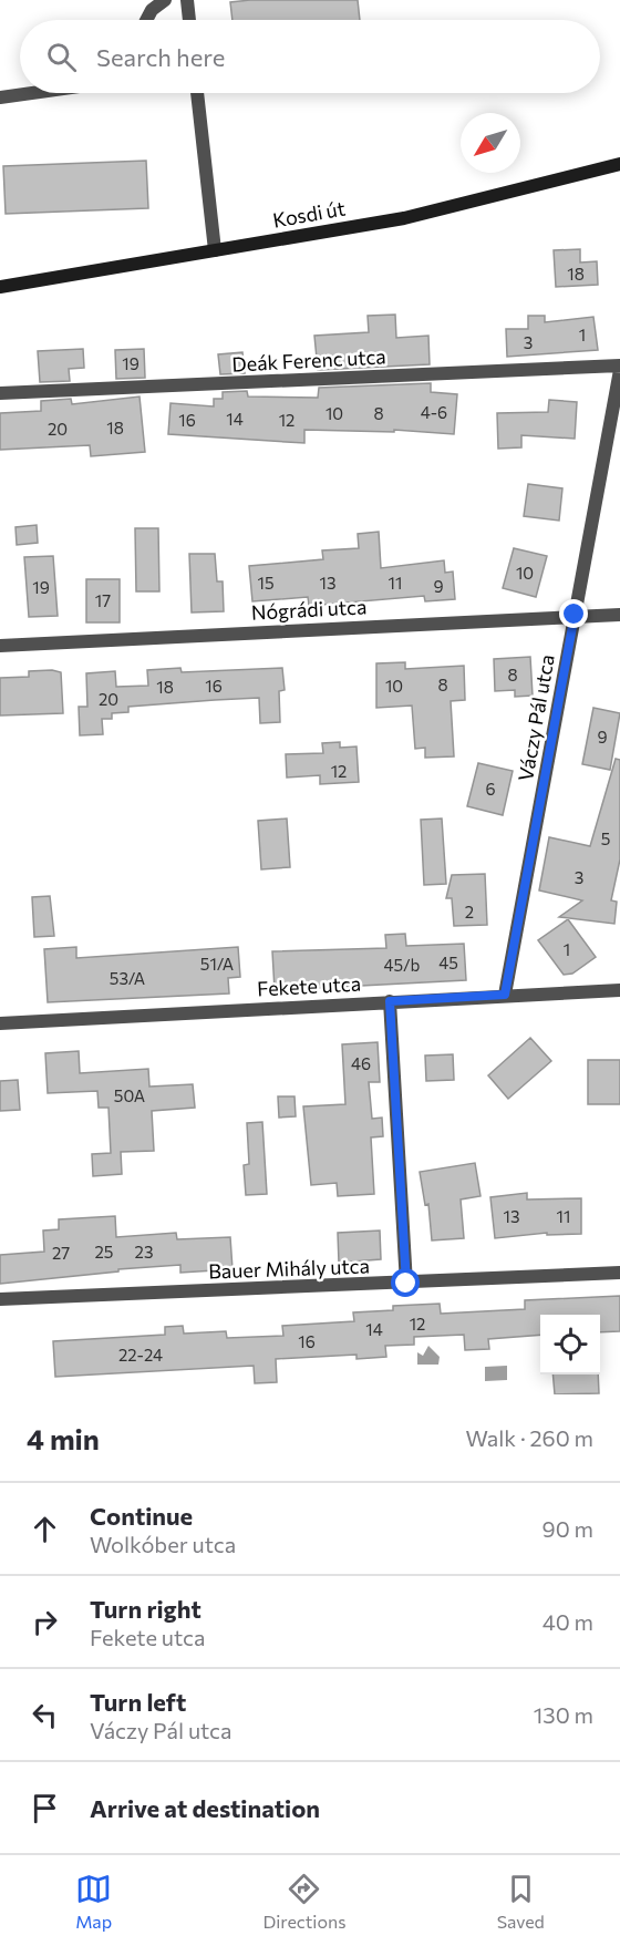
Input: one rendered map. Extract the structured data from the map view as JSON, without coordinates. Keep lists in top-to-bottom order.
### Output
{
  "streets": {
    "street": [
      "Kosdi út",
      "Deák Ferenc utca",
      "Nógrádi utca",
      "Váczy Pál utca",
      "Fekete utca",
      "Bauer Mihály utca"
    ]
  },
  "crossings": [
    ["Deák Ferenc utca", "Váczy Pál utca"],
    ["Nógrádi utca", "Váczy Pál utca"],
    ["Váczy Pál utca", "Fekete utca"]
  ],
  "house_numbers": [
    "18",
    "1",
    "3",
    "19",
    "4-6",
    "10",
    "8",
    "14",
    "16",
    "12",
    "18",
    "20",
    "10",
    "15",
    "13",
    "11",
    "9",
    "19",
    "17",
    "8",
    "8",
    "16",
    "10",
    "18",
    "20",
    "9",
    "12",
    "6",
    "5",
    "3",
    "2",
    "1",
    "45",
    "51/A",
    "45/b",
    "53/A",
    "46",
    "50A",
    "13",
    "11",
    "25",
    "23",
    "27",
    "12",
    "14",
    "16",
    "22-24"
  ],
  "north": "bottom left",
  "page": {
    "search": "Search here",
    "heading": ["4 min", "Walk · 260 m"],
    "list": [
      ["Continue", "Wolkóber utca", "90 m"],
      ["Turn right", "Fekete utca", "40 m"],
      ["Turn left", "Váczy Pál utca", "130 m"],
      "Arrive at destination"
    ],
    "nav": ["Map", "Directions", "Saved"]
  }
}
